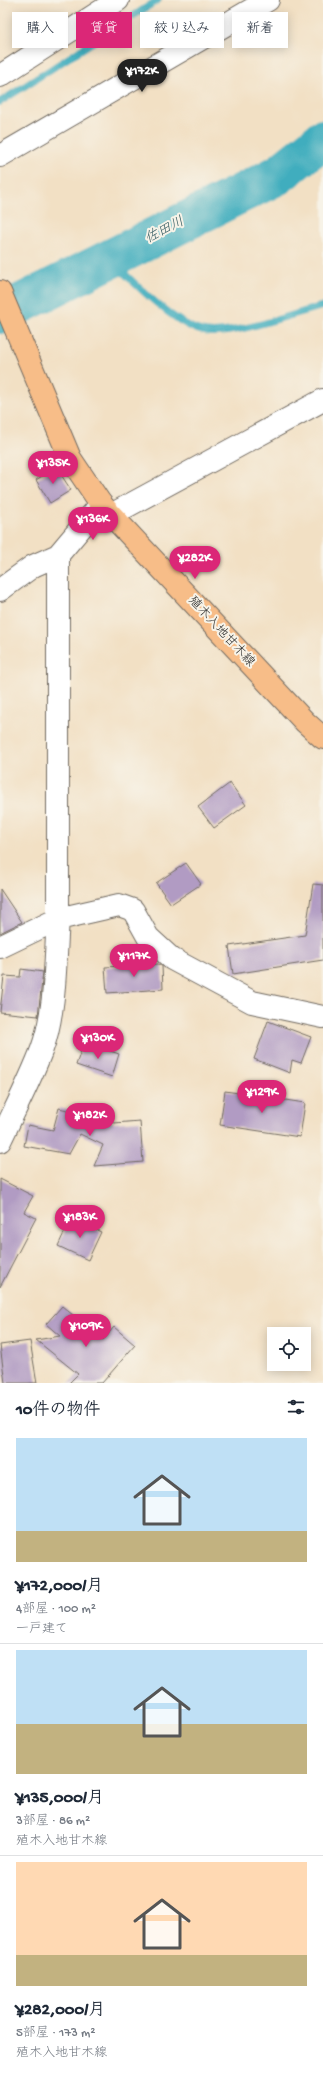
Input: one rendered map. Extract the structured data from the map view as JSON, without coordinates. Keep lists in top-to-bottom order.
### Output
{
  "streets": {
    "main road": ["殖木入地甘木線"]
  },
  "water": ["佐田川"],
  "page": {
    "chip": [
      "購入",
      "賃貸",
      "絞り込み",
      "新着"
    ],
    "price": [
      "¥172K",
      "¥135K",
      "¥136K",
      "¥282K",
      "¥117K",
      "¥130K",
      "¥129K",
      "¥182K",
      "¥183K",
      "¥109K"
    ],
    "heading": "10件の物件",
    "list": [
      {
        "name": "¥172,000/月",
        "note": "4部屋 · 100 m² · 一戸建て"
      },
      {
        "name": "¥135,000/月",
        "note": "3部屋 · 86 m² · 殖木入地甘木線"
      },
      {
        "name": "¥282,000/月",
        "note": "5部屋 · 173 m² · 殖木入地甘木線"
      }
    ]
  }
}
